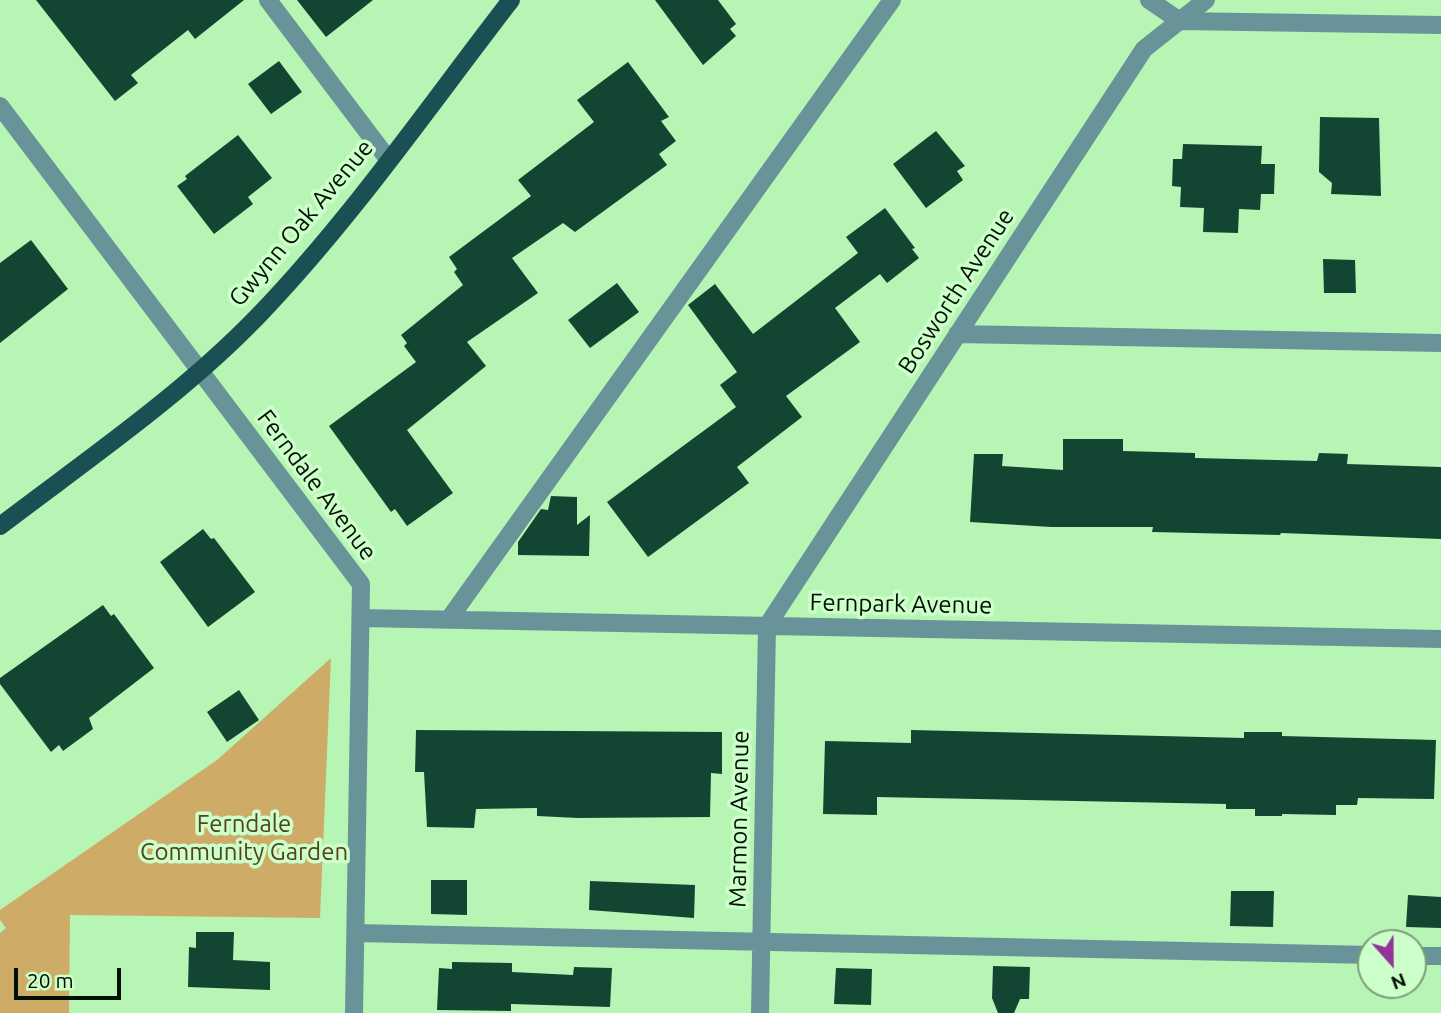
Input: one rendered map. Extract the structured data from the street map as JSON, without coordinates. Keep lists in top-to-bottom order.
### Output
{
  "streets": {
    "main road": ["Gwynn Oak Avenue"],
    "street": [
      "Bosworth Avenue",
      "Ferndale Avenue",
      "Fernpark Avenue",
      "Marmon Avenue"
    ]
  },
  "crossings": [
    ["Gwynn Oak Avenue", "Ferndale Avenue"],
    ["Bosworth Avenue", "Fernpark Avenue"],
    ["Bosworth Avenue", "Marmon Avenue"],
    ["Ferndale Avenue", "Fernpark Avenue"],
    ["Fernpark Avenue", "Marmon Avenue"]
  ],
  "parks": ["Ferndale Community Garden"],
  "scale_bar": "20 m",
  "north": "bottom"
}
